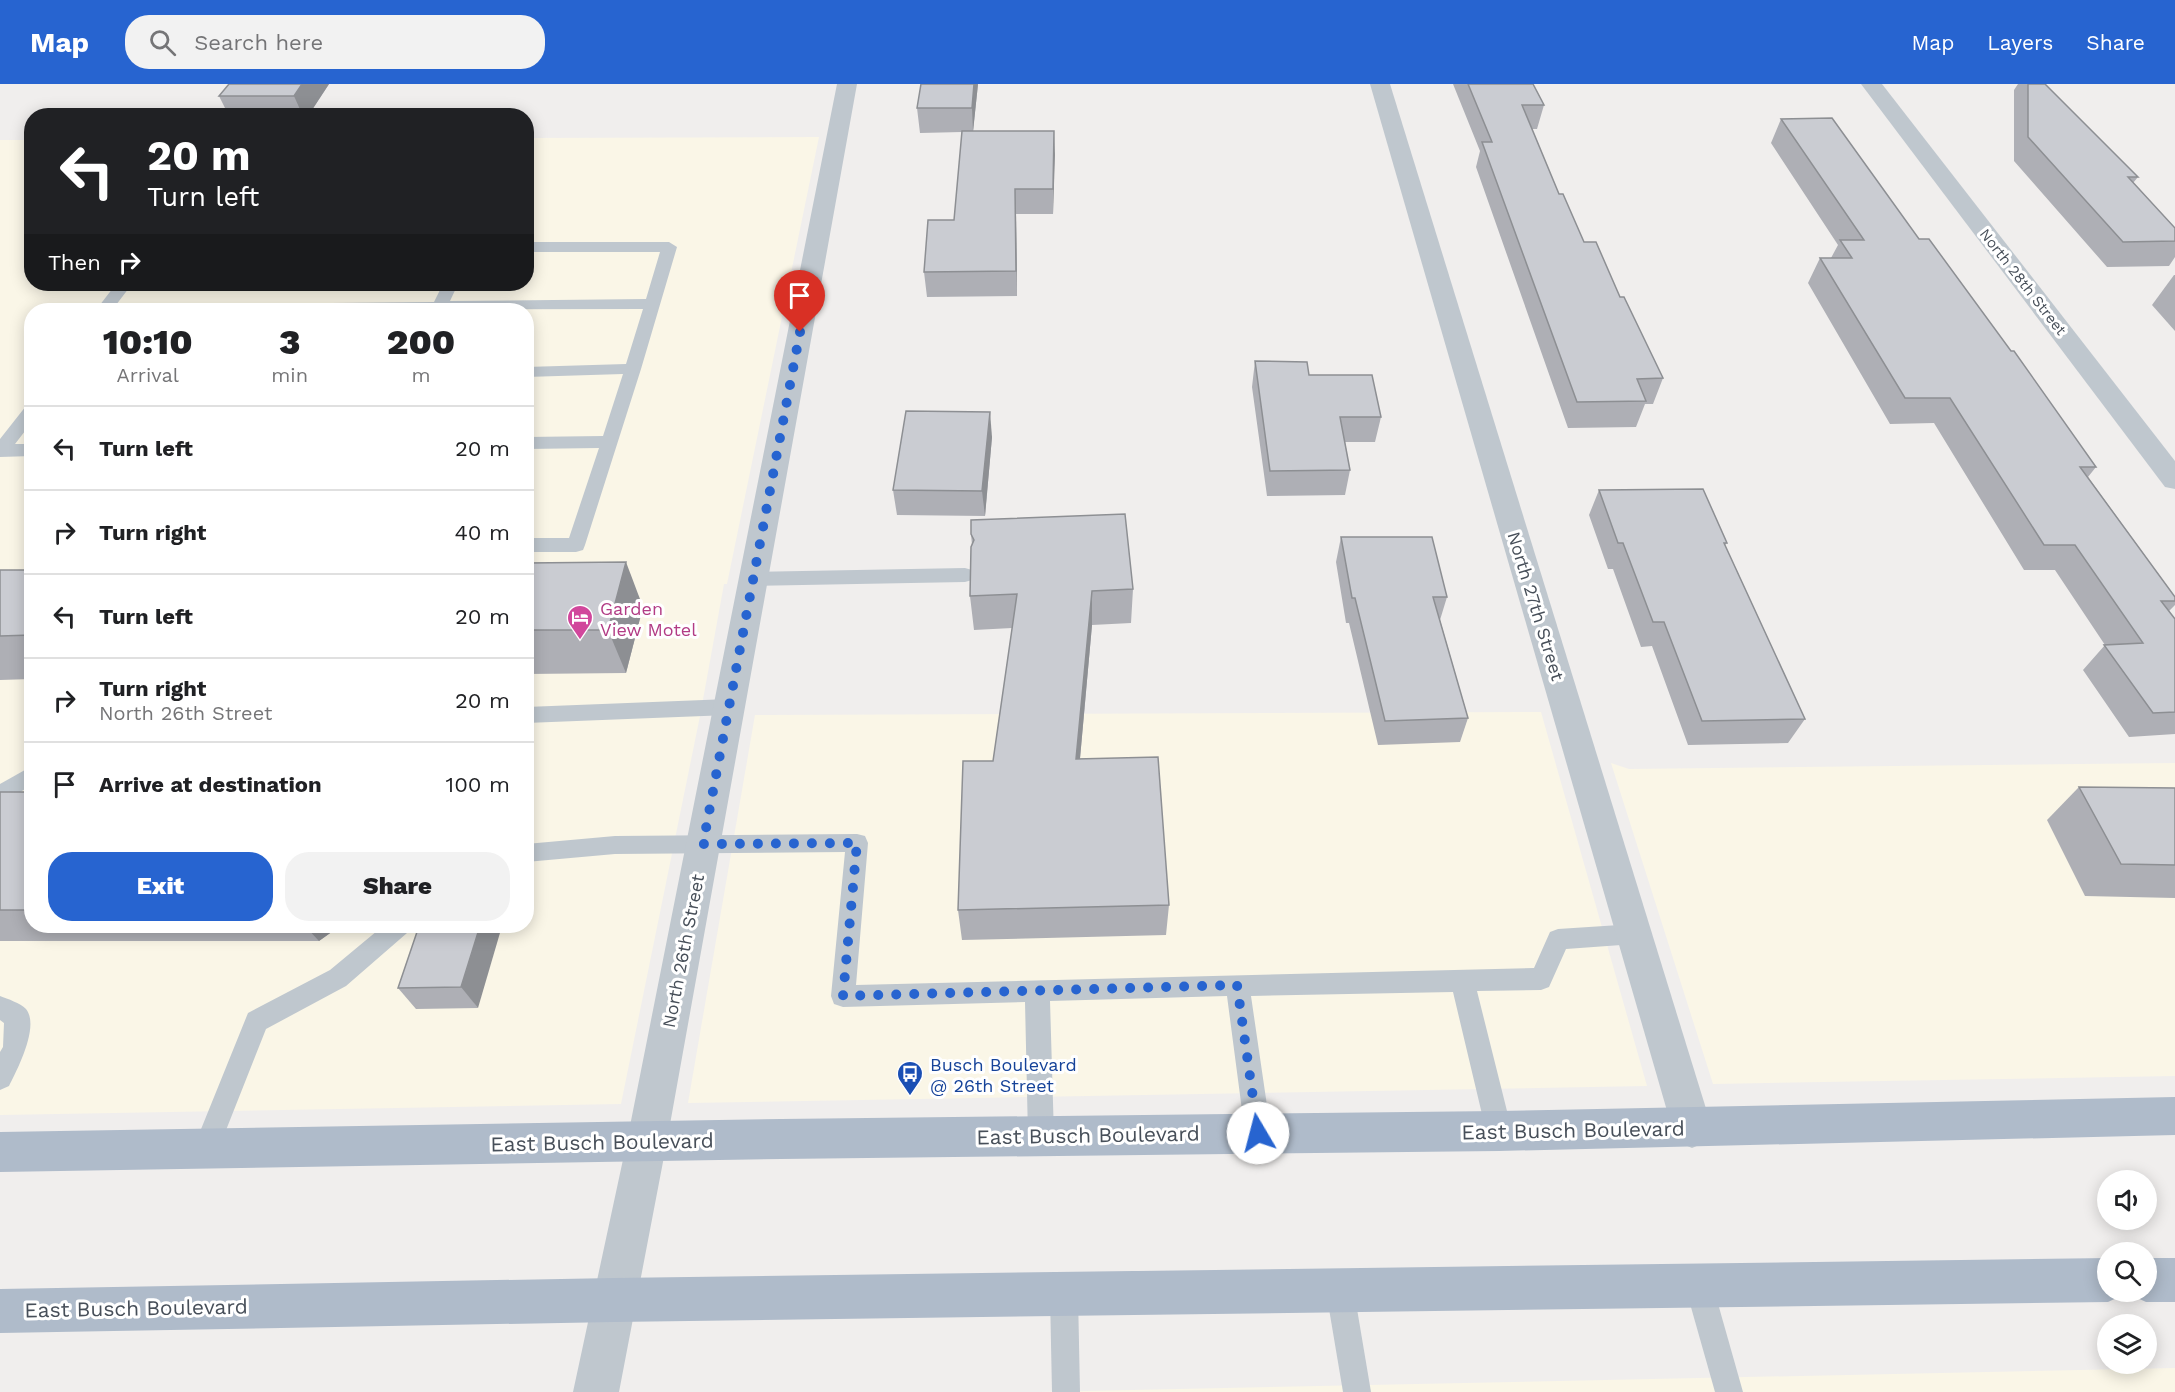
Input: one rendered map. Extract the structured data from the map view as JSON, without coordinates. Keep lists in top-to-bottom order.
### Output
{
  "streets": {
    "main road": ["East Busch Boulevard"],
    "street": ["North 28th Street", "North 27th Street", "North 26th Street"]
  },
  "crossings": [
    ["North 27th Street", "East Busch Boulevard"],
    ["North 26th Street", "East Busch Boulevard"]
  ],
  "places": {
    "hotel": ["Garden View Motel"],
    "bus stop": ["Busch Boulevard @ 26th Street"]
  },
  "page": {
    "header": "Map",
    "search": "Search here",
    "nav": ["Map", "Layers", "Share"],
    "turn": ["20 m", "Turn left"],
    "then": "Then",
    "eta": [
      "10:10",
      "Arrival",
      "3",
      "min",
      "200",
      "m"
    ],
    "list": [
      {
        "name": "Turn left",
        "value": "20 m"
      },
      {
        "name": "Turn right",
        "value": "40 m"
      },
      {
        "name": "Turn left",
        "value": "20 m"
      },
      {
        "name": "Turn right",
        "note": "North 26th Street",
        "value": "20 m"
      },
      {
        "name": "Arrive at destination",
        "value": "100 m"
      }
    ],
    "buttons": ["Exit", "Share"]
  }
}
